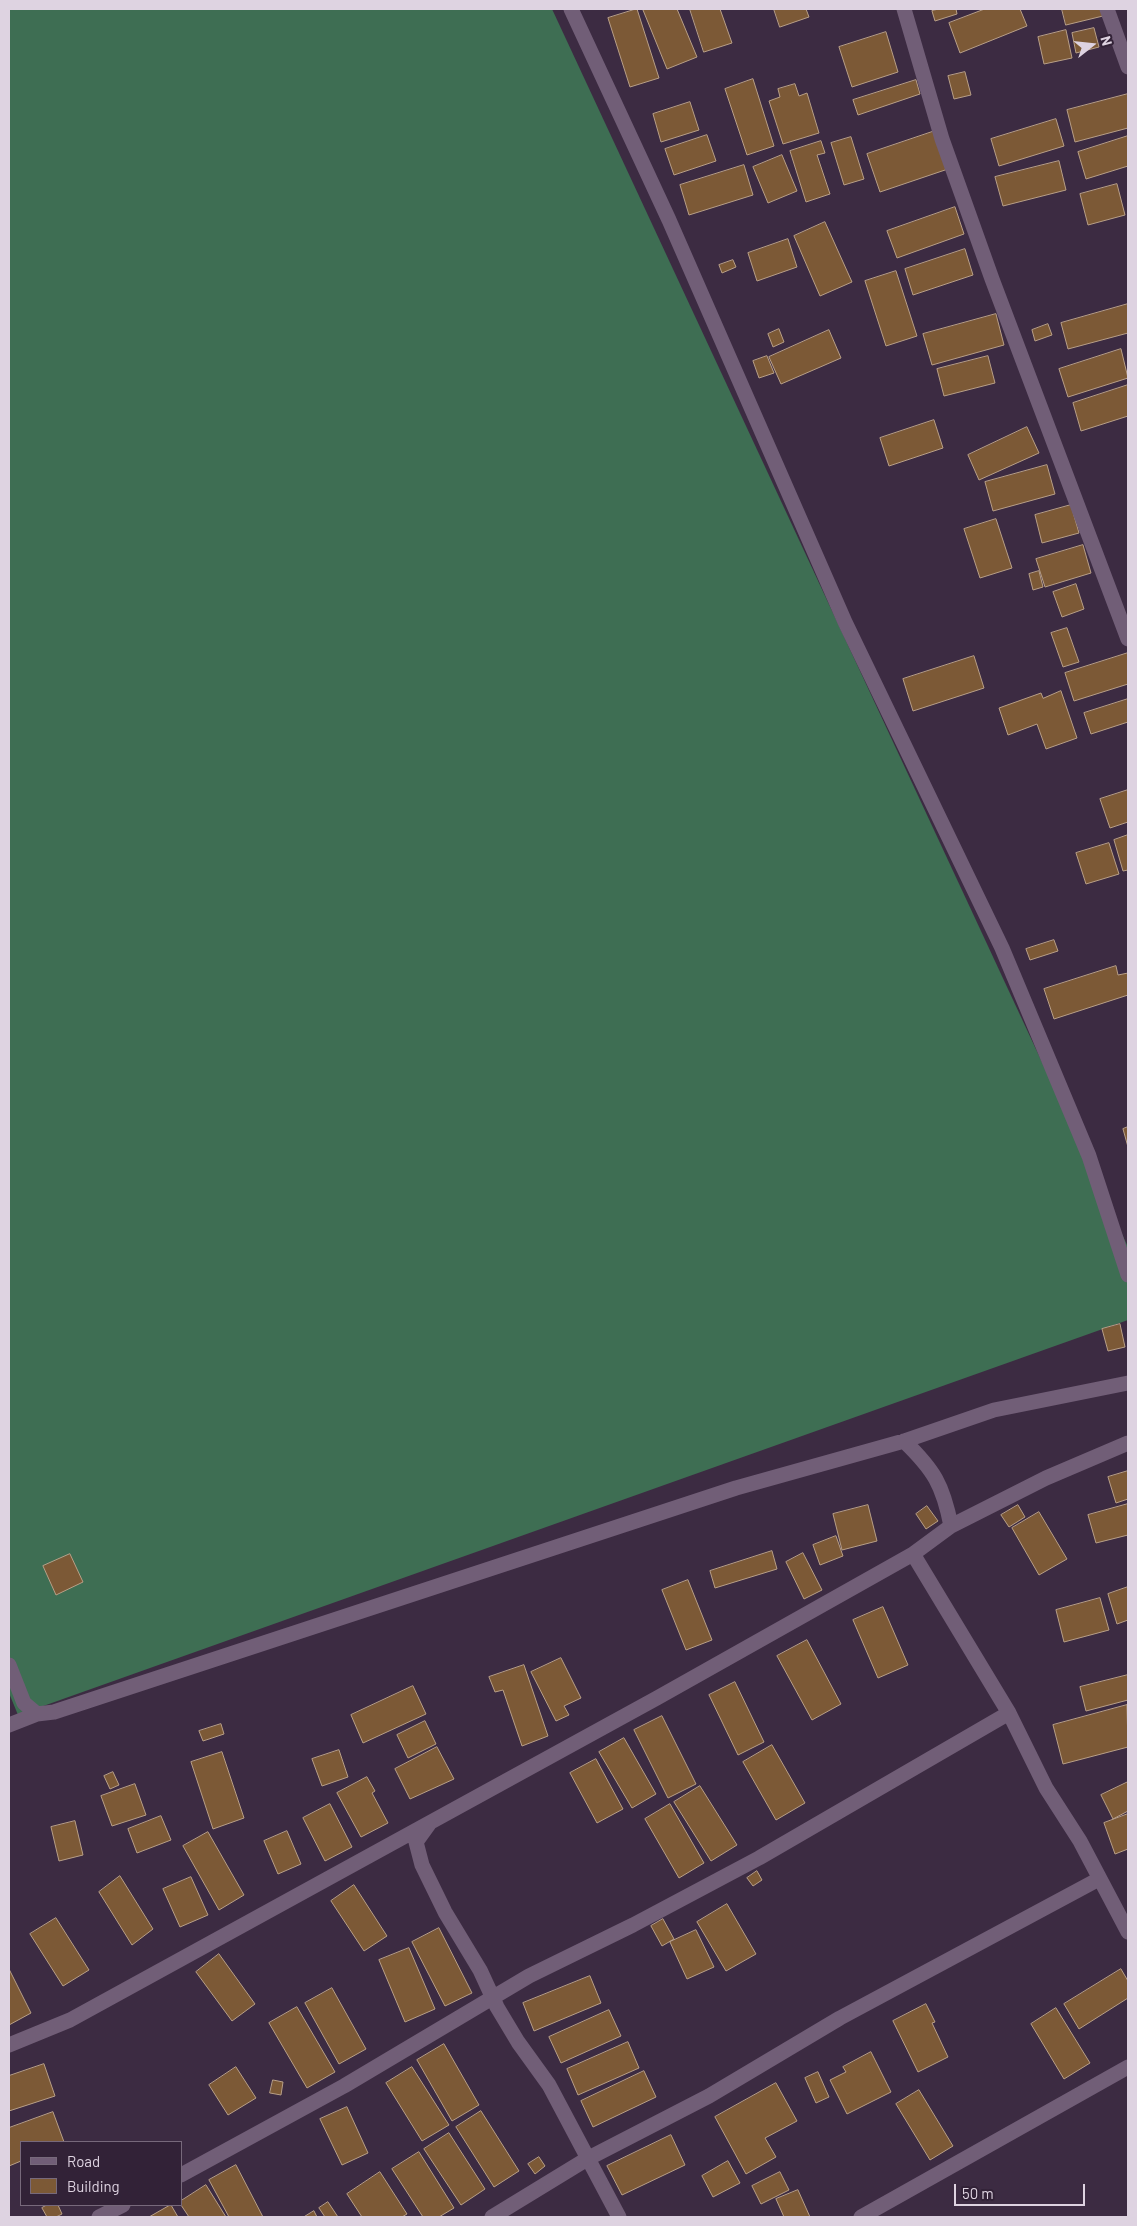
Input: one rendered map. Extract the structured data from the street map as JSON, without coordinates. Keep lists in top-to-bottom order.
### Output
{
  "legend": ["Road", "Building"],
  "scale_bar": "50 m",
  "north": "right"
}
